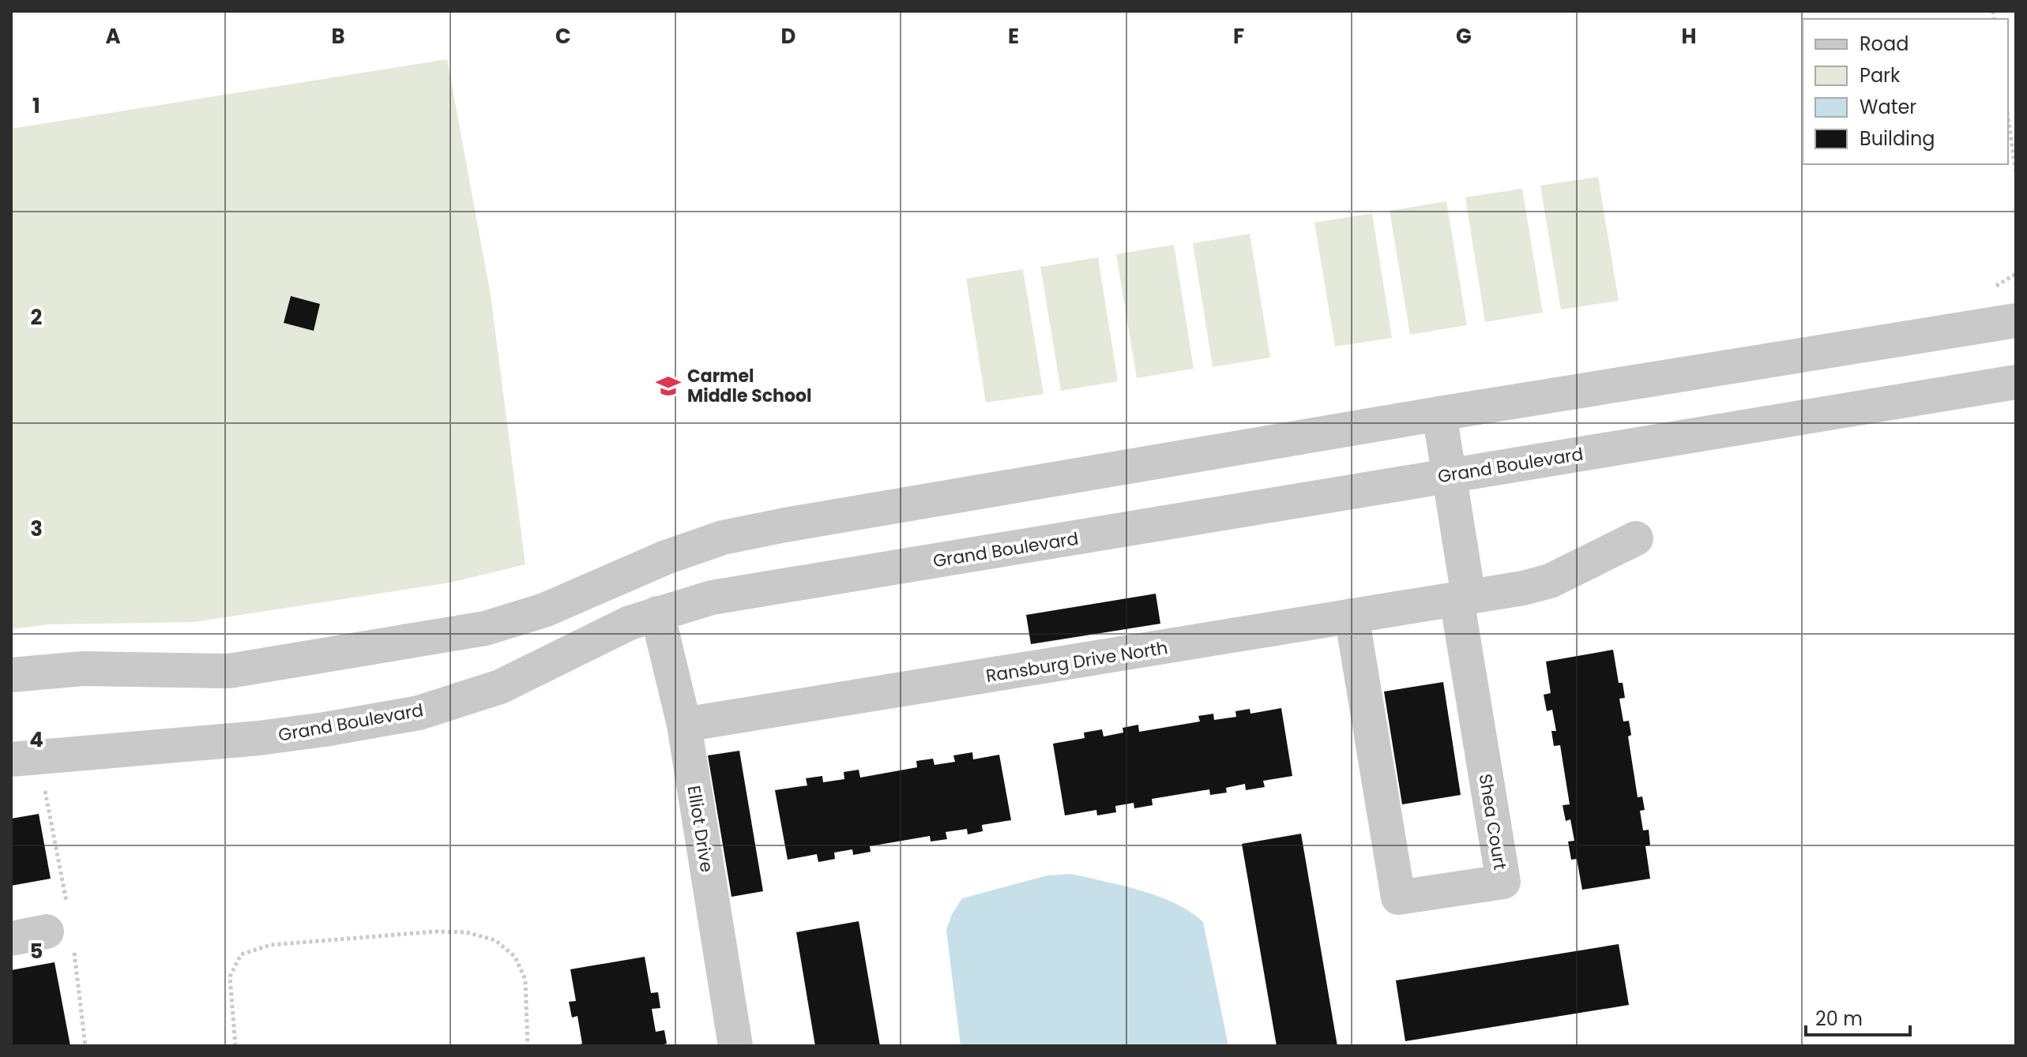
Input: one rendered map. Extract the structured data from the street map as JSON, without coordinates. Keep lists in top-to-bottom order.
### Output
{
  "streets": {
    "street": [
      "Grand Boulevard",
      "Ransburg Drive North",
      "Shea Court",
      "Elliot Drive"
    ]
  },
  "crossings": [
    ["Grand Boulevard", "Elliot Drive"],
    ["Ransburg Drive North", "Shea Court"],
    ["Ransburg Drive North", "Elliot Drive"]
  ],
  "places": {
    "school or university": ["Carmel Middle School"]
  },
  "legend": [
    "Road",
    "Park",
    "Water",
    "Building"
  ],
  "scale_bar": "20 m",
  "grid": {
    "columns": [
      "A",
      "B",
      "C",
      "D",
      "E",
      "F",
      "G",
      "H"
    ],
    "rows": [
      "1",
      "2",
      "3",
      "4",
      "5"
    ]
  }
}
